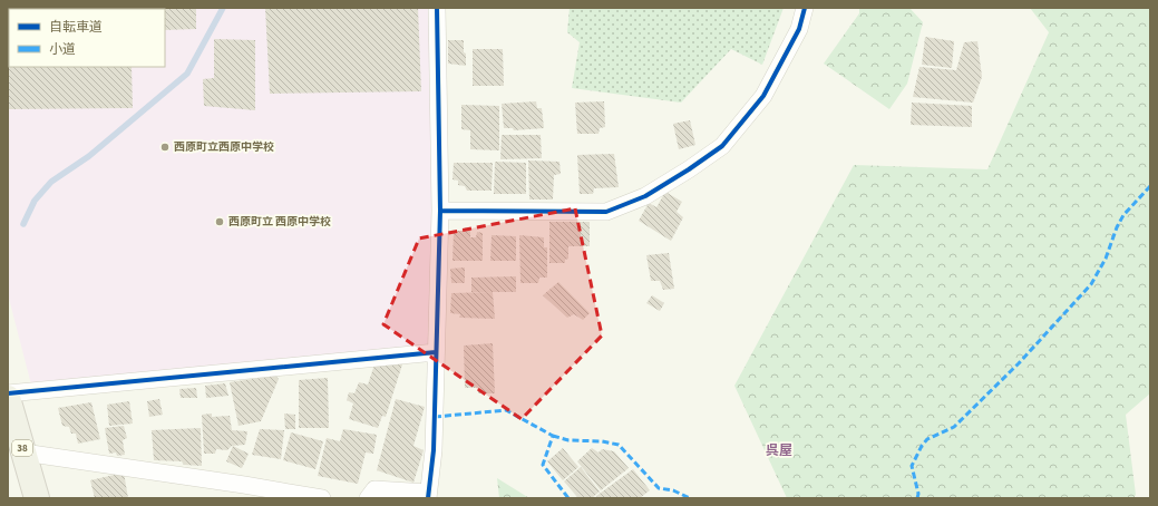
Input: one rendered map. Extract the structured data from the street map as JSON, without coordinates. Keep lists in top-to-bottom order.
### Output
{
  "streets": {
    "main road": ["38"]
  },
  "districts": ["呉屋"],
  "places": ["西原町立西原中学校", "西原町立 西原中学校"],
  "legend": ["自転車道", "小道"]
}
